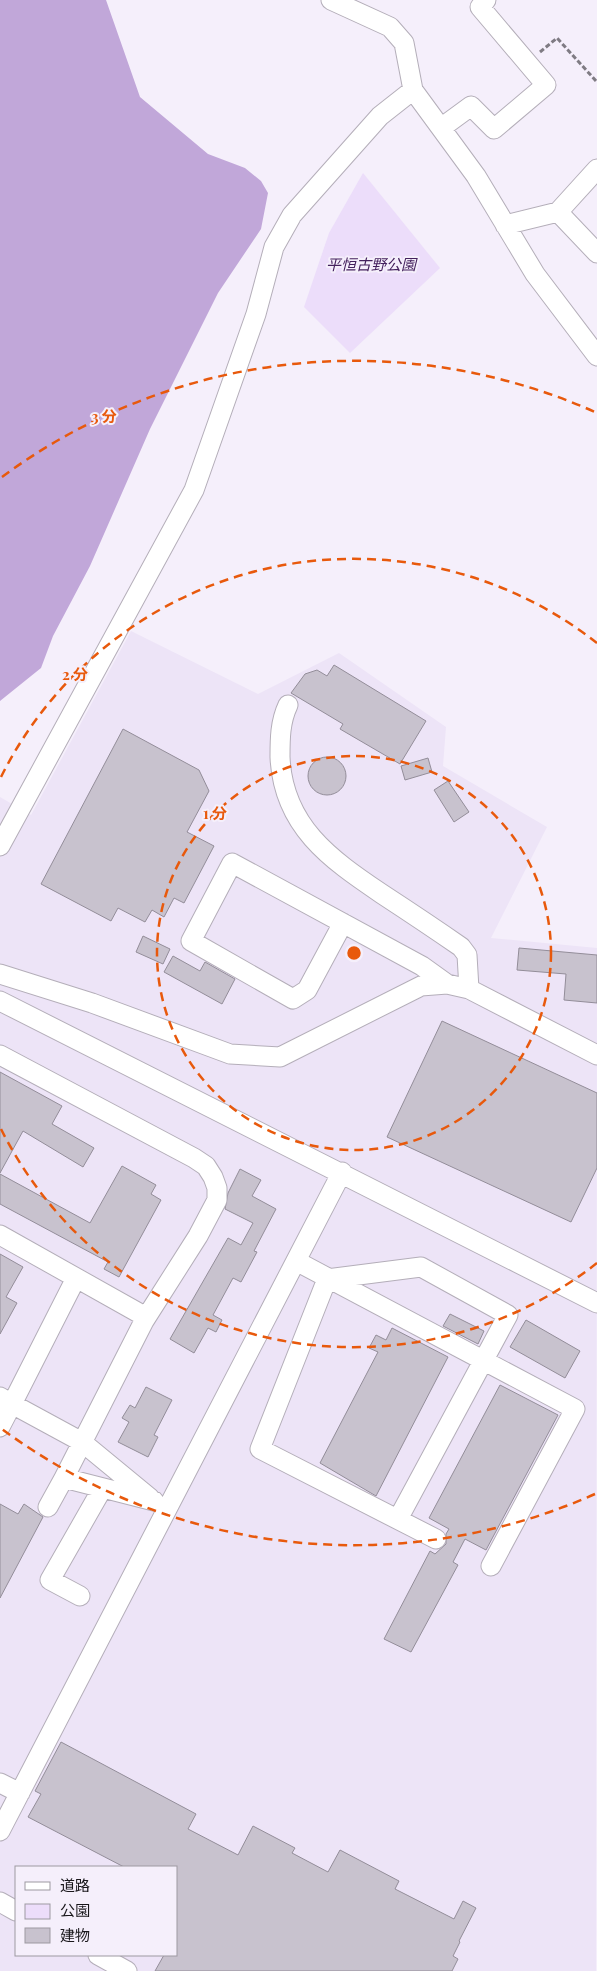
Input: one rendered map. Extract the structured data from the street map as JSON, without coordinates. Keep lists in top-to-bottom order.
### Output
{
  "parks": ["平恒古野公園"],
  "legend": ["道路", "公園", "建物"],
  "rings": ["3 分", "2 分", "1 分"]
}
